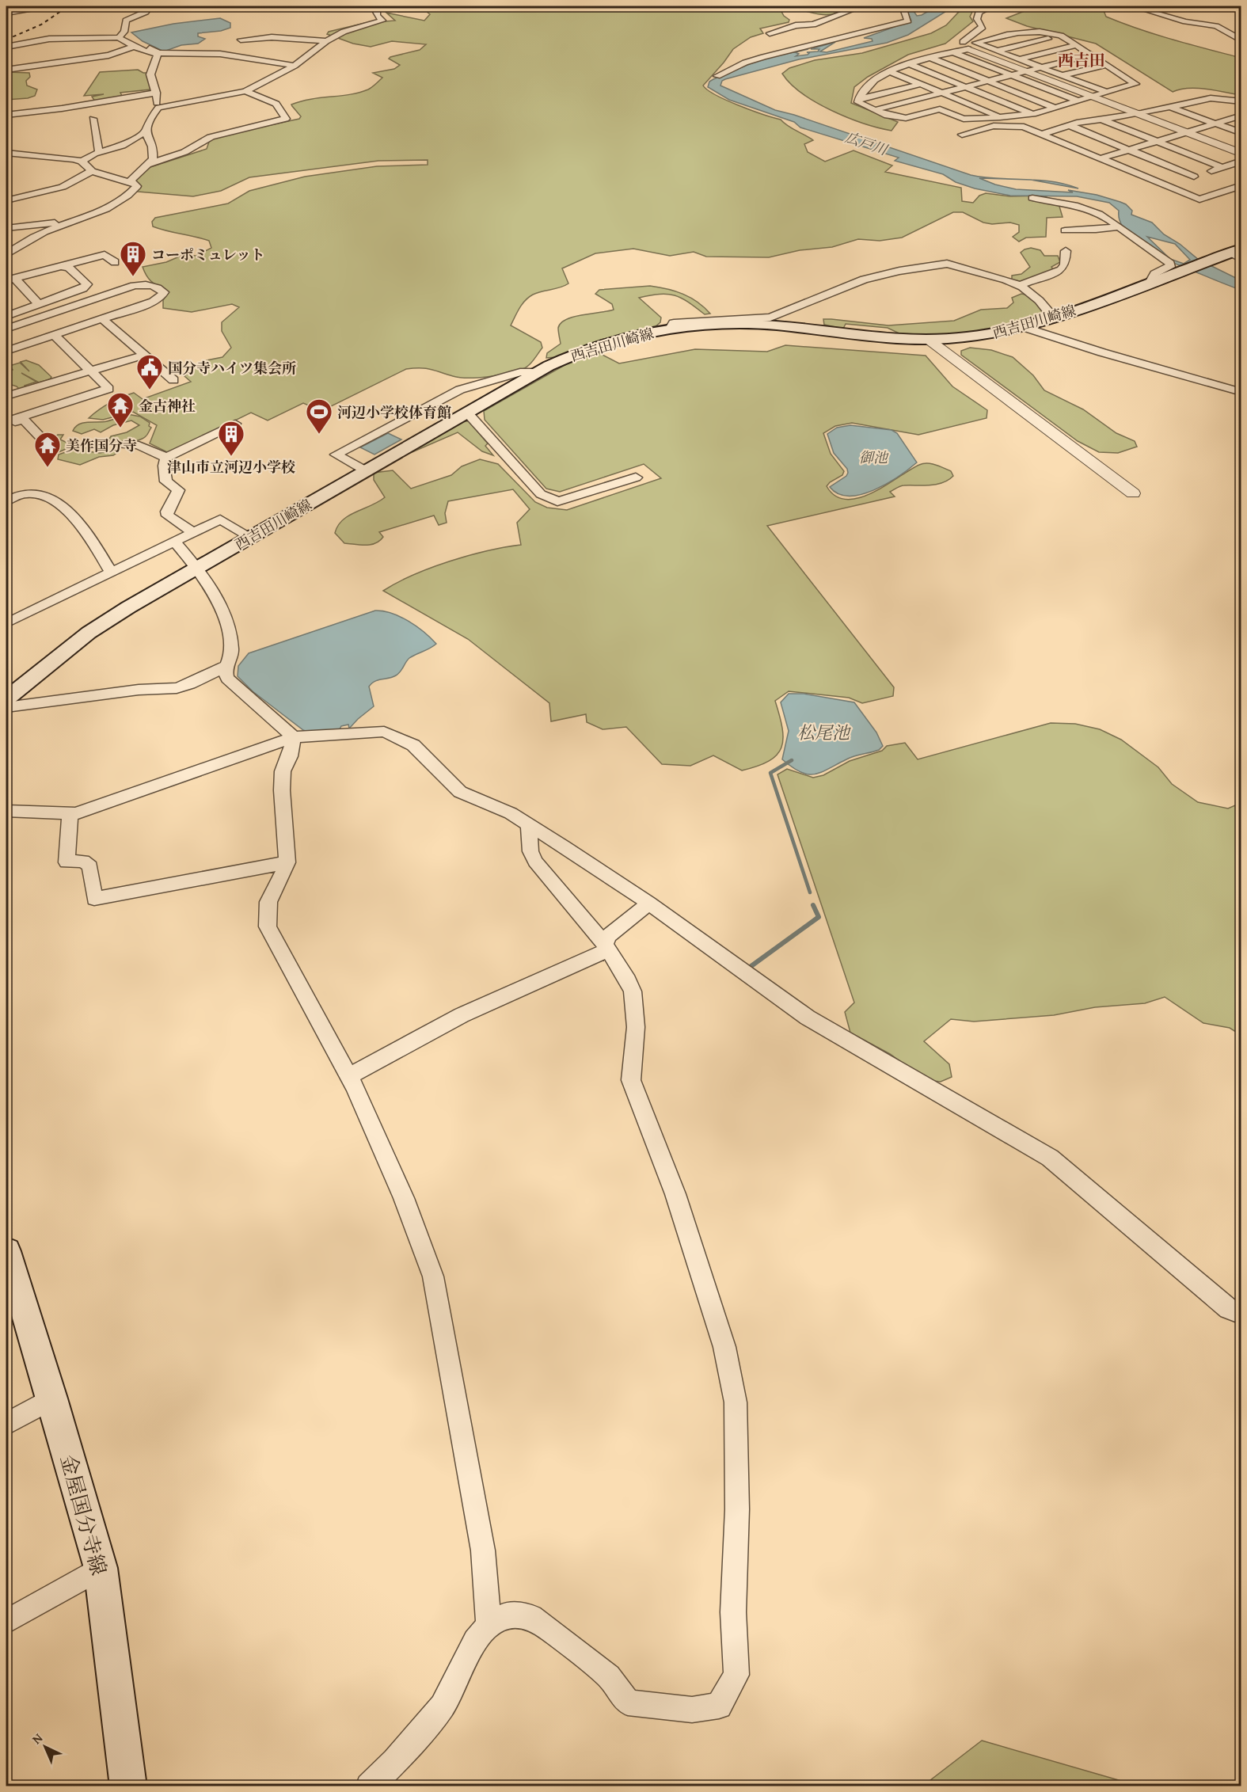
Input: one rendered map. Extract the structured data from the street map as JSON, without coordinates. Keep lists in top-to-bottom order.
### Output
{
  "streets": {
    "main road": ["西吉田川崎線", "金屋国分寺線"]
  },
  "districts": ["西吉田"],
  "water": ["広戸川", "御池", "松尾池"],
  "places": {
    "building": ["コーポミュレット", "津山市立河辺小学校"],
    "public building": ["国分寺ハイツ集会所"],
    "temple": ["金古神社", "美作国分寺"],
    "sports": ["河辺小学校体育館"]
  },
  "north": "top left"
}
